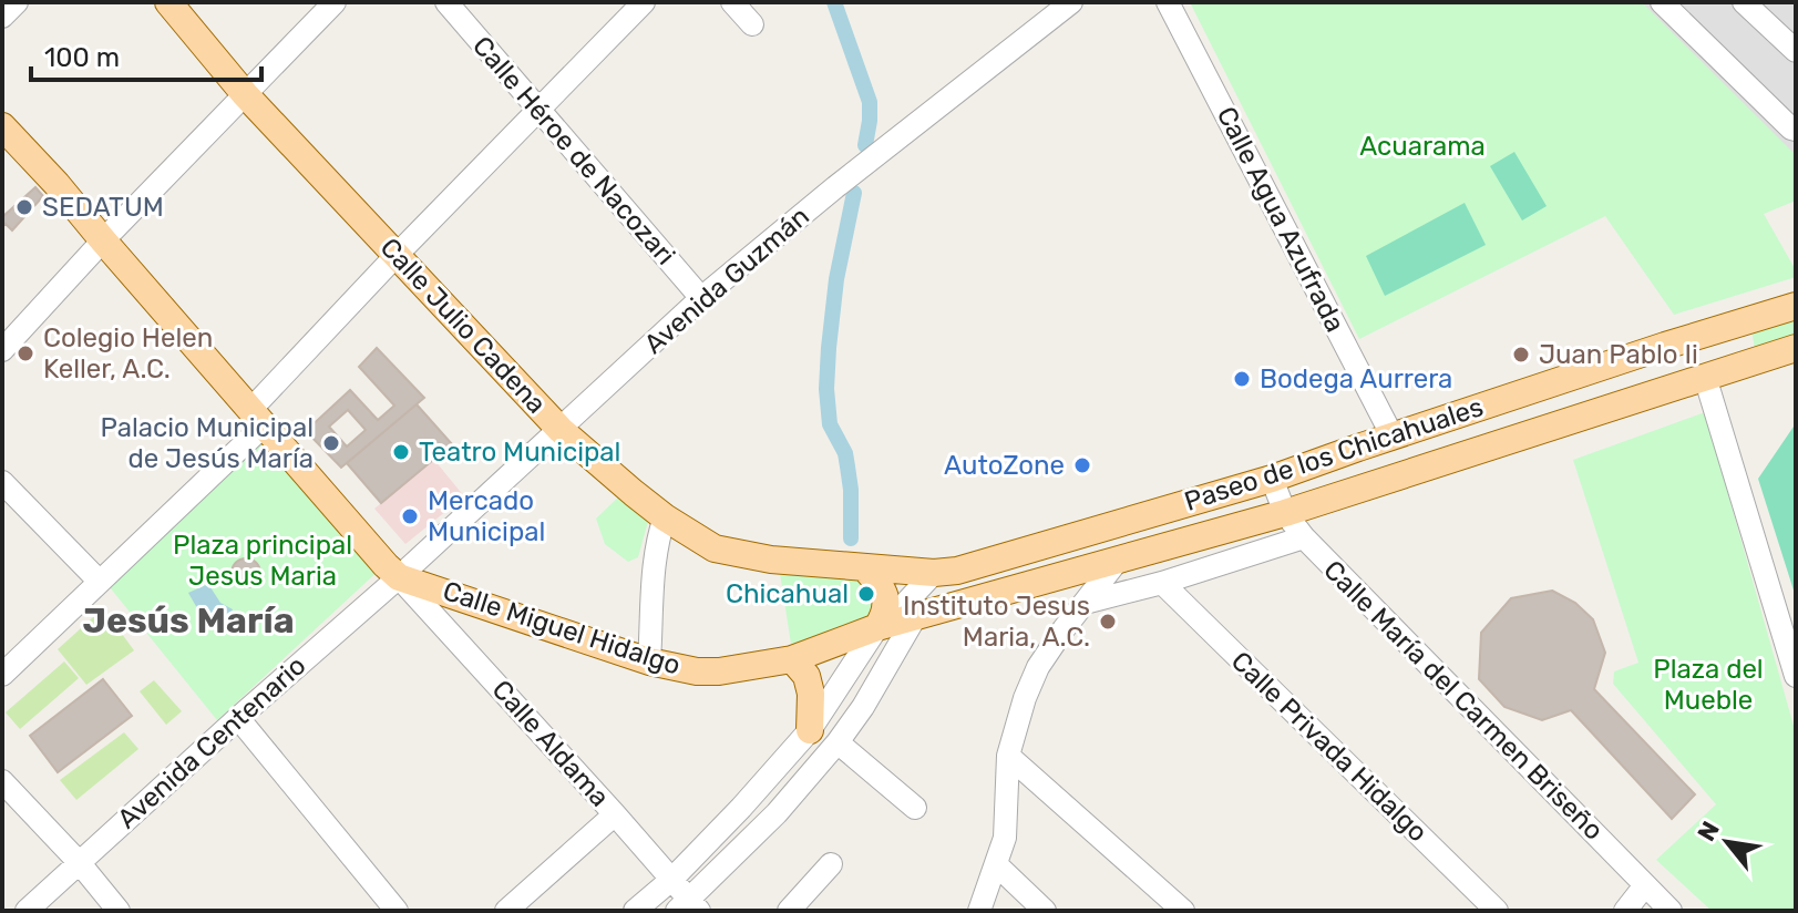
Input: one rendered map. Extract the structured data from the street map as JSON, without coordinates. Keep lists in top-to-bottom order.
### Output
{
  "streets": {
    "main road": ["Calle Julio Cadena", "Paseo de los Chicahuales", "Calle Miguel Hidalgo"],
    "street": [
      "Calle Héroe de Nacozari",
      "Calle Agua Azufrada",
      "Avenida Guzmán",
      "Calle María del Carmen Briseño",
      "Avenida Centenario",
      "Calle Aldama",
      "Calle Privada Hidalgo"
    ]
  },
  "crossings": [
    ["Calle Héroe de Nacozari", "Avenida Guzmán"],
    ["Calle Agua Azufrada", "Paseo de los Chicahuales"],
    ["Avenida Guzmán", "Calle Julio Cadena"],
    ["Avenida Guzmán", "Calle Miguel Hidalgo"],
    ["Avenida Guzmán", "Avenida Centenario"],
    ["Avenida Guzmán", "Calle Aldama"],
    ["Calle Julio Cadena", "Paseo de los Chicahuales"],
    ["Paseo de los Chicahuales", "Calle Miguel Hidalgo"],
    ["Paseo de los Chicahuales", "Calle María del Carmen Briseño"],
    ["Calle Miguel Hidalgo", "Avenida Centenario"],
    ["Calle Miguel Hidalgo", "Calle Aldama"],
    ["Avenida Centenario", "Calle Aldama"]
  ],
  "districts": ["Jesús María"],
  "parks": ["Acuarama", "Plaza principal Jesus Maria", "Plaza del Mueble"],
  "places": [
    "SEDATUM",
    "Colegio Helen Keller, A.C.",
    "Juan Pablo Ii",
    "Bodega Aurrera",
    "Palacio Municipal de Jesús María",
    "Teatro Municipal",
    "AutoZone",
    "Mercado Municipal",
    "Chicahual",
    "Instituto Jesus Maria, A.C."
  ],
  "scale_bar": "100 m",
  "north": "top left"
}
